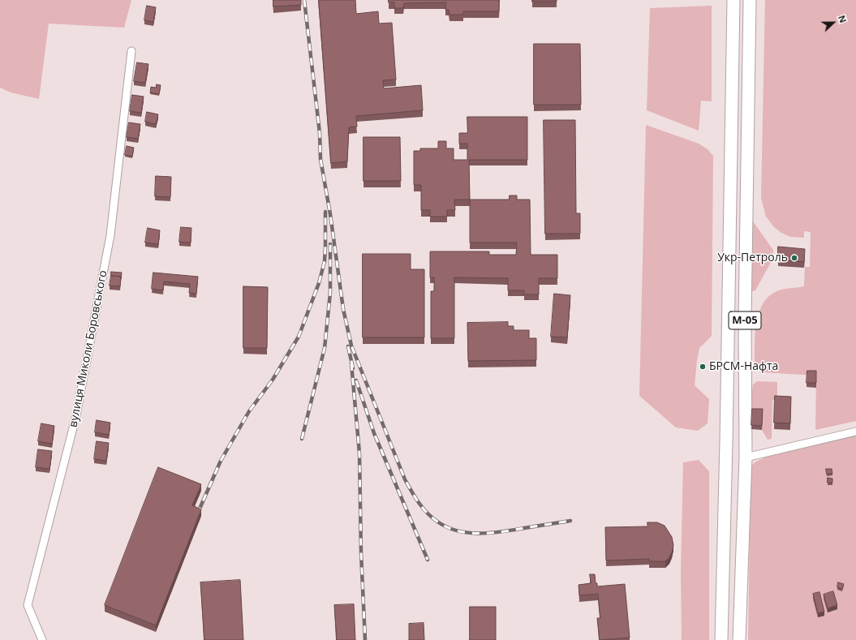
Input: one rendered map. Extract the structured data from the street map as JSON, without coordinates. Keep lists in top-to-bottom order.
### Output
{
  "streets": {
    "main road": ["М-05"],
    "street": ["вулиця Миколи Боровського"]
  },
  "places": ["Укр-Петроль", "БРСМ-Нафта"],
  "north": "right"
}
